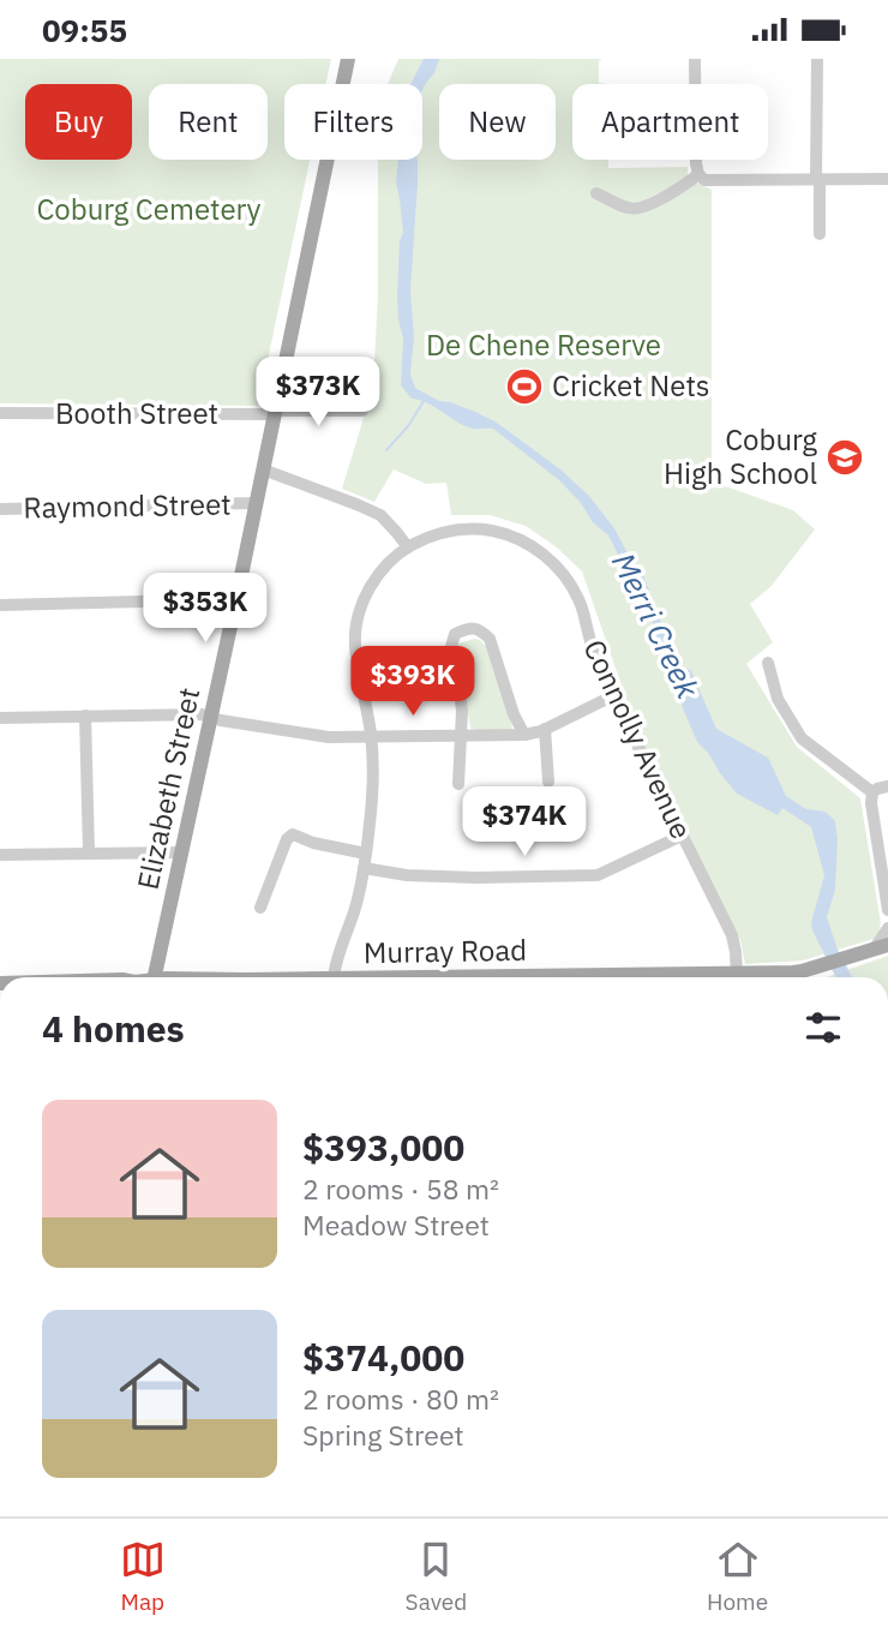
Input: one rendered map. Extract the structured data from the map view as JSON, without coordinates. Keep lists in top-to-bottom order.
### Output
{
  "streets": {
    "main road": ["Elizabeth Street", "Murray Road"],
    "street": ["Booth Street", "Raymond Street", "Connolly Avenue"]
  },
  "crossings": [
    ["Booth Street", "Elizabeth Street"],
    ["Raymond Street", "Elizabeth Street"],
    ["Connolly Avenue", "Murray Road"]
  ],
  "water": ["Merri Creek"],
  "parks": ["Coburg Cemetery", "De Chene Reserve"],
  "places": {
    "sports": ["Cricket Nets"],
    "school or university": ["Coburg High School"]
  },
  "page": {
    "status": "09:55",
    "chip": [
      "Buy",
      "Rent",
      "Filters",
      "New",
      "Apartment"
    ],
    "price": [
      "$373K",
      "$353K",
      "$393K",
      "$374K"
    ],
    "heading": "4 homes",
    "list": [
      {
        "name": "$393,000",
        "note": "2 rooms · 58 m² · Meadow Street"
      },
      {
        "name": "$374,000",
        "note": "2 rooms · 80 m² · Spring Street"
      }
    ],
    "tabs": ["Map", "Saved", "Home"]
  }
}
